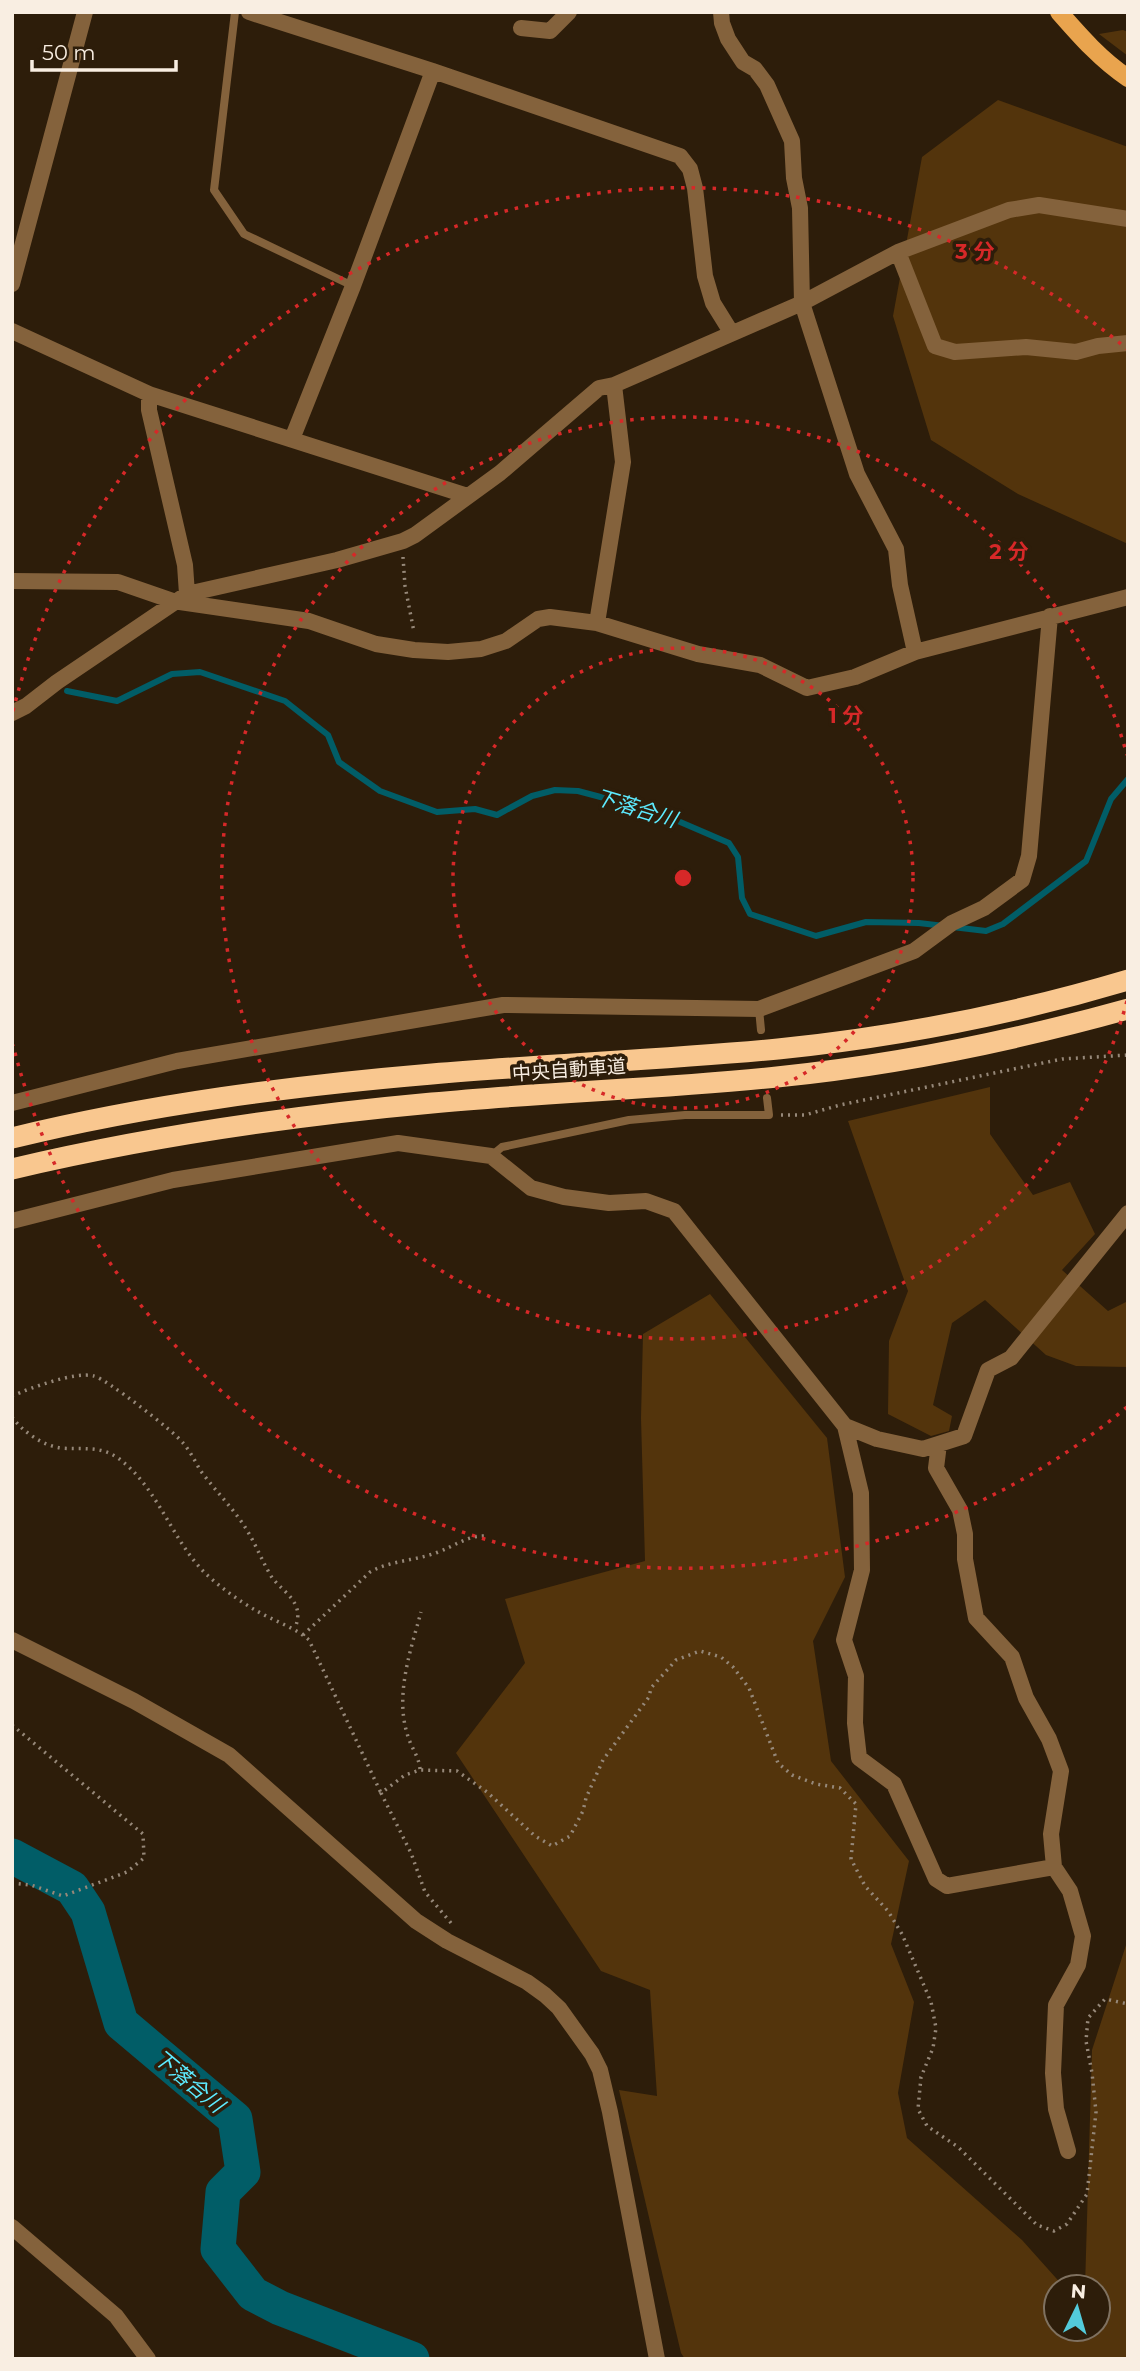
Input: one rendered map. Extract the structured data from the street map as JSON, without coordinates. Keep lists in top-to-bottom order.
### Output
{
  "streets": {
    "highway": ["中央自動車道"]
  },
  "water": ["下落合川"],
  "scale_bar": "50 m",
  "north": "top",
  "rings": ["3 分", "2 分", "1 分"]
}
